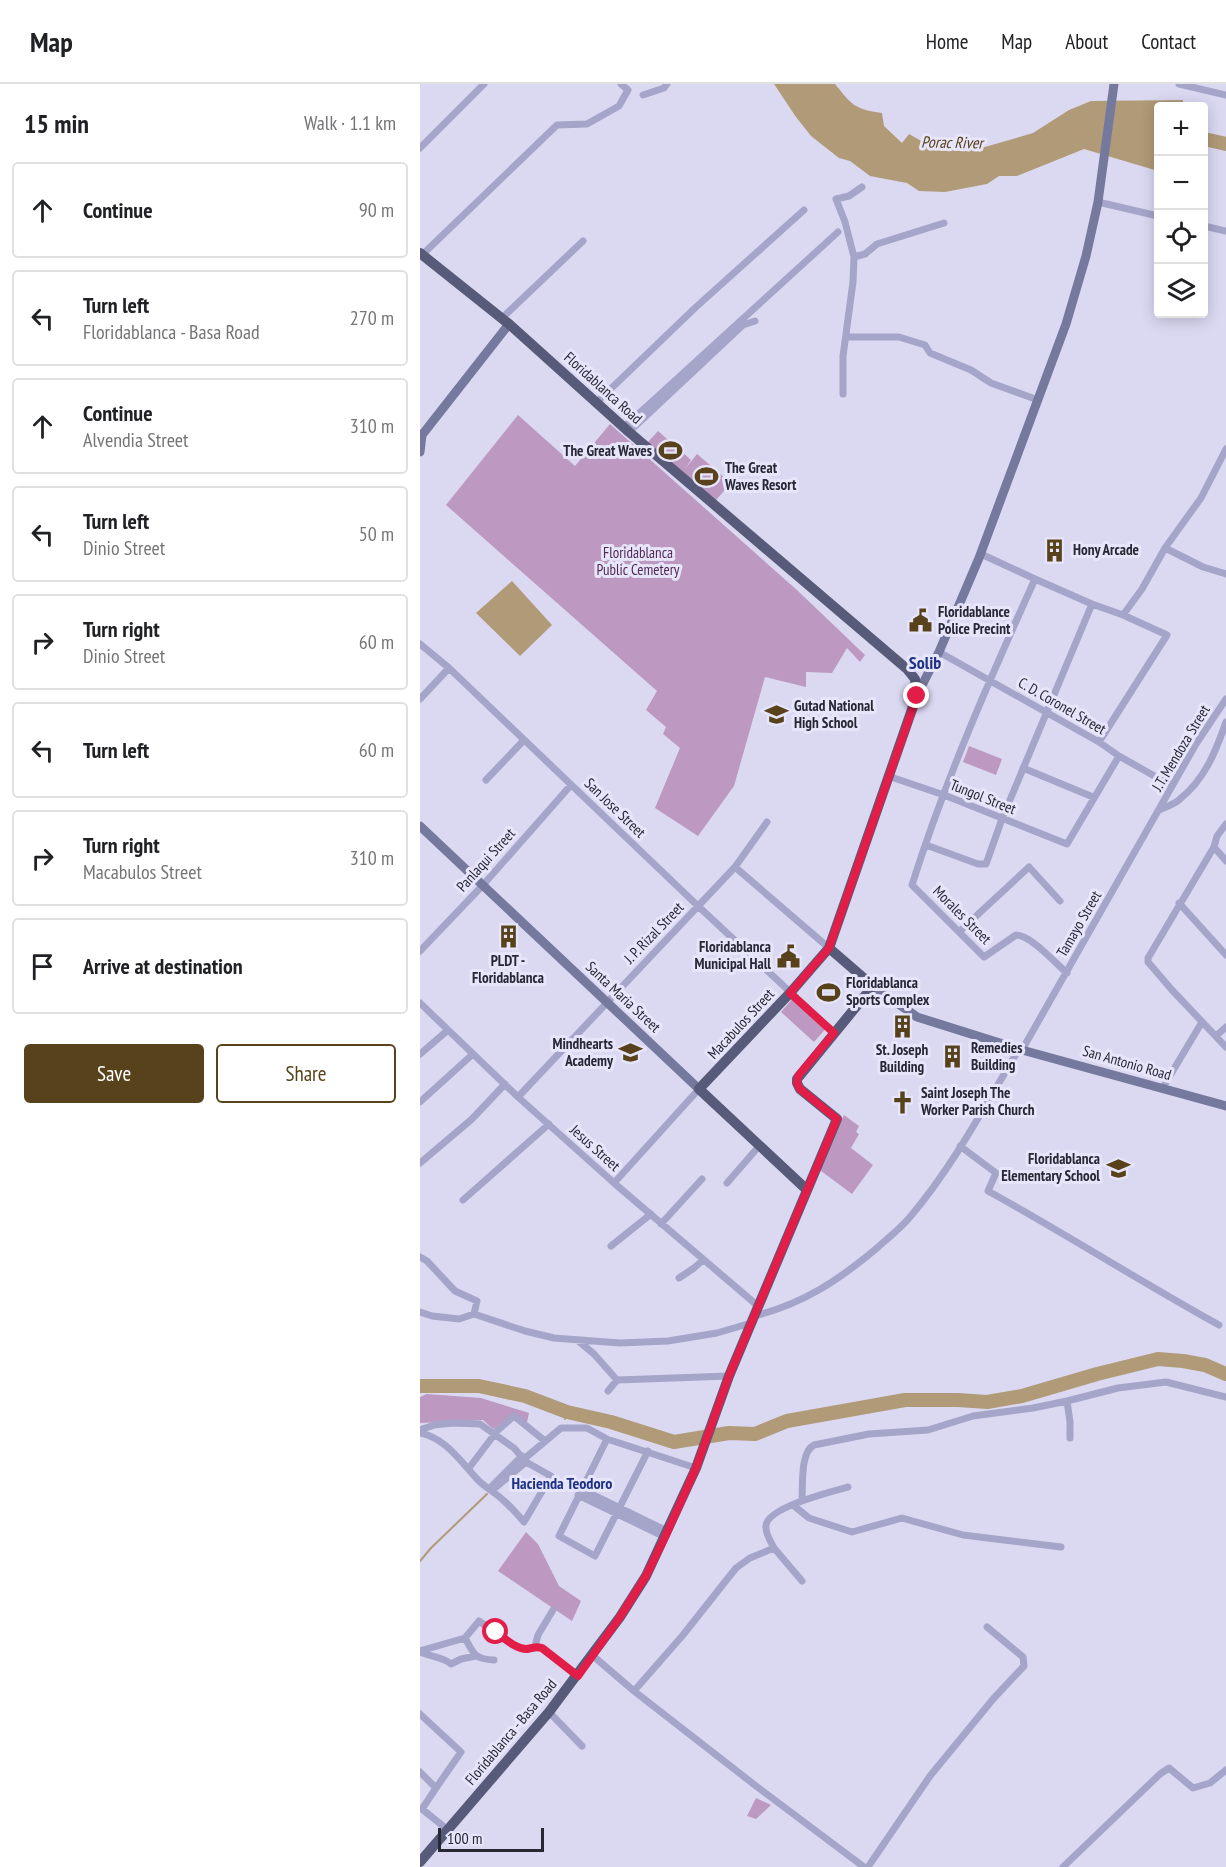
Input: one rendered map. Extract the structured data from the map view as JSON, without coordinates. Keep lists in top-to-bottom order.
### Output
{
  "streets": {
    "main road": [
      "Floridablanca Road",
      "Santa Maria Street",
      "Macabulos Street",
      "Floridablanca - Basa Road"
    ],
    "street": [
      "C. D. Coronel Street",
      "J.T. Mendoza Street",
      "Tungol Street",
      "San Jose Street",
      "Panlaqui Street",
      "Morales Street",
      "Tamayo Street",
      "J. P. Rizal Street",
      "San Antonio Road",
      "Jesus Street"
    ]
  },
  "crossings": [
    ["Floridablanca Road", "Macabulos Street"],
    ["C. D. Coronel Street", "J.T. Mendoza Street"],
    ["J.T. Mendoza Street", "Tamayo Street"],
    ["Tungol Street", "Macabulos Street"],
    ["San Jose Street", "Panlaqui Street"],
    ["San Jose Street", "J. P. Rizal Street"],
    ["San Jose Street", "Macabulos Street"],
    ["San Jose Street", "Floridablanca - Basa Road"],
    ["Panlaqui Street", "Santa Maria Street"],
    ["Morales Street", "Tamayo Street"],
    ["Tamayo Street", "San Antonio Road"],
    ["Tamayo Street", "Jesus Street"],
    ["Tamayo Street", "Floridablanca - Basa Road"],
    ["J. P. Rizal Street", "Santa Maria Street"],
    ["J. P. Rizal Street", "Jesus Street"],
    ["Santa Maria Street", "Macabulos Street"],
    ["Santa Maria Street", "Floridablanca - Basa Road"],
    ["Macabulos Street", "Jesus Street"],
    ["Jesus Street", "Floridablanca - Basa Road"]
  ],
  "districts": ["Solib", "Hacienda Teodoro"],
  "water": ["Porac River"],
  "parks": ["Floridablanca Public Cemetery"],
  "places": {
    "sports": ["The Great Waves", "The Great Waves Resort", "Floridablanca Sports Complex"],
    "building": [
      "Hony Arcade",
      "PLDT - Floridablanca",
      "St. Joseph Building",
      "Remedies Building"
    ],
    "public building": ["Floridablance Police Precint", "Floridablanca Municipal Hall"],
    "school or university": ["Gutad National High School", "Mindhearts Academy", "Floridablanca Elementary School"],
    "church": ["Saint Joseph The Worker Parish Church"]
  },
  "scale_bar": "100 m",
  "page": {
    "header": "Map",
    "nav": [
      "Home",
      "Map",
      "About",
      "Contact"
    ],
    "heading": ["15 min", "Walk · 1.1 km"],
    "map_buttons": ["+", "−"],
    "list": [
      ["Continue", "90 m"],
      ["Turn left", "Floridablanca - Basa Road", "270 m"],
      ["Continue", "Alvendia Street", "310 m"],
      ["Turn left", "Dinio Street", "50 m"],
      ["Turn right", "Dinio Street", "60 m"],
      ["Turn left", "60 m"],
      ["Turn right", "Macabulos Street", "310 m"],
      "Arrive at destination"
    ],
    "buttons": ["Save", "Share"],
    "scale": "100 m"
  }
}
